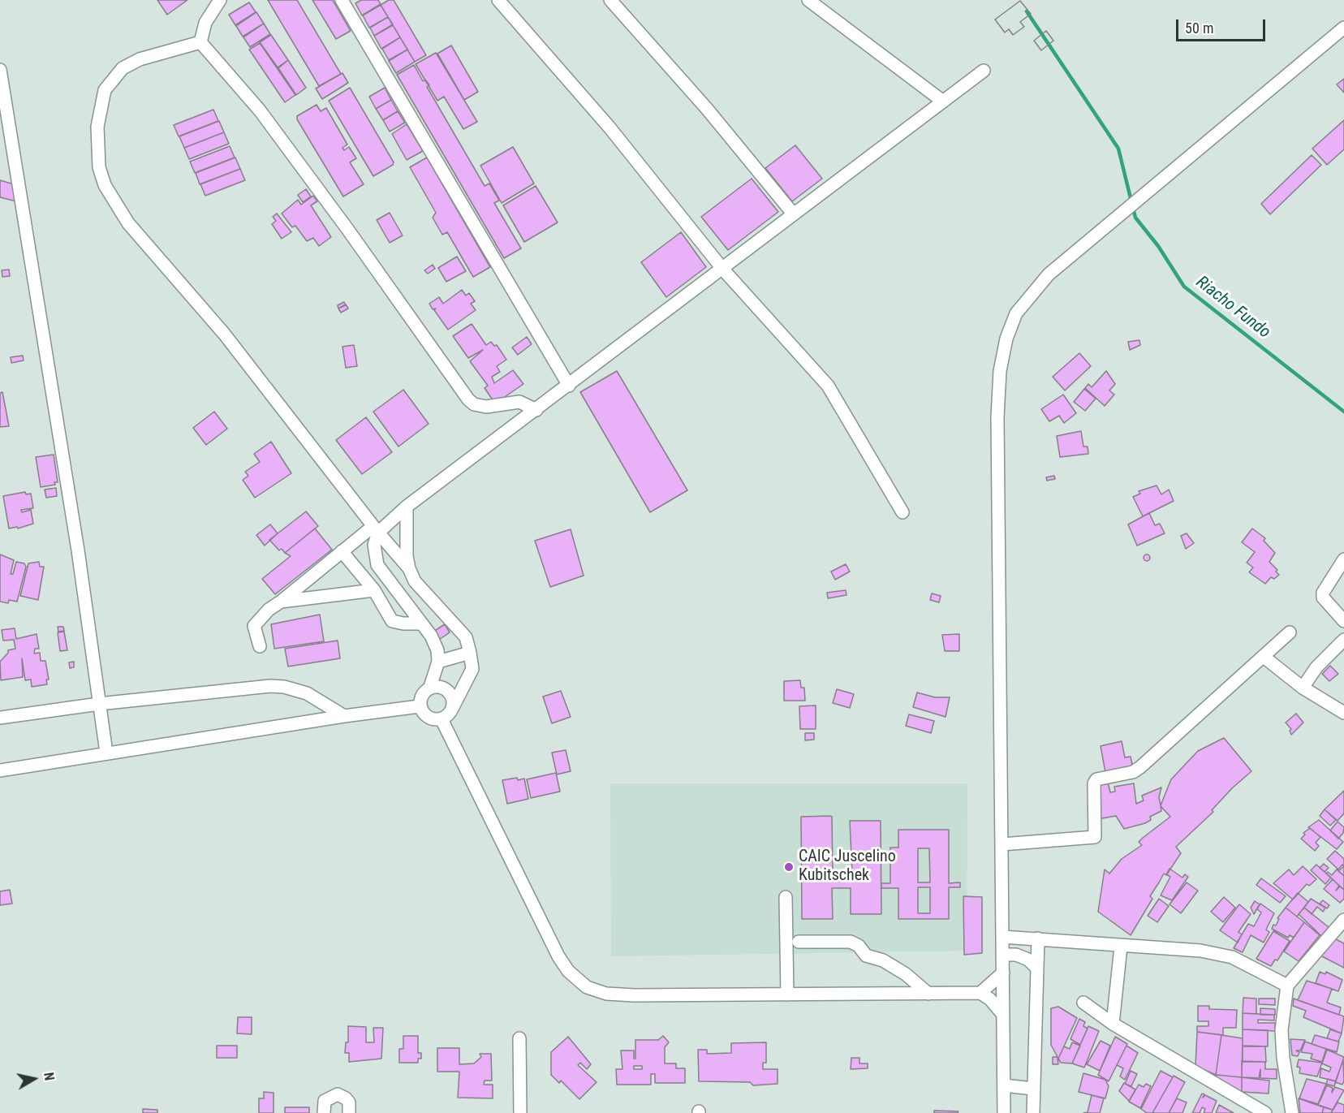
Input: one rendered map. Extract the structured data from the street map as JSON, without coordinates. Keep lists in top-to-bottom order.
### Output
{
  "water": ["Riacho Fundo"],
  "places": ["CAIC Juscelino Kubitschek"],
  "scale_bar": "50 m",
  "north": "right"
}
